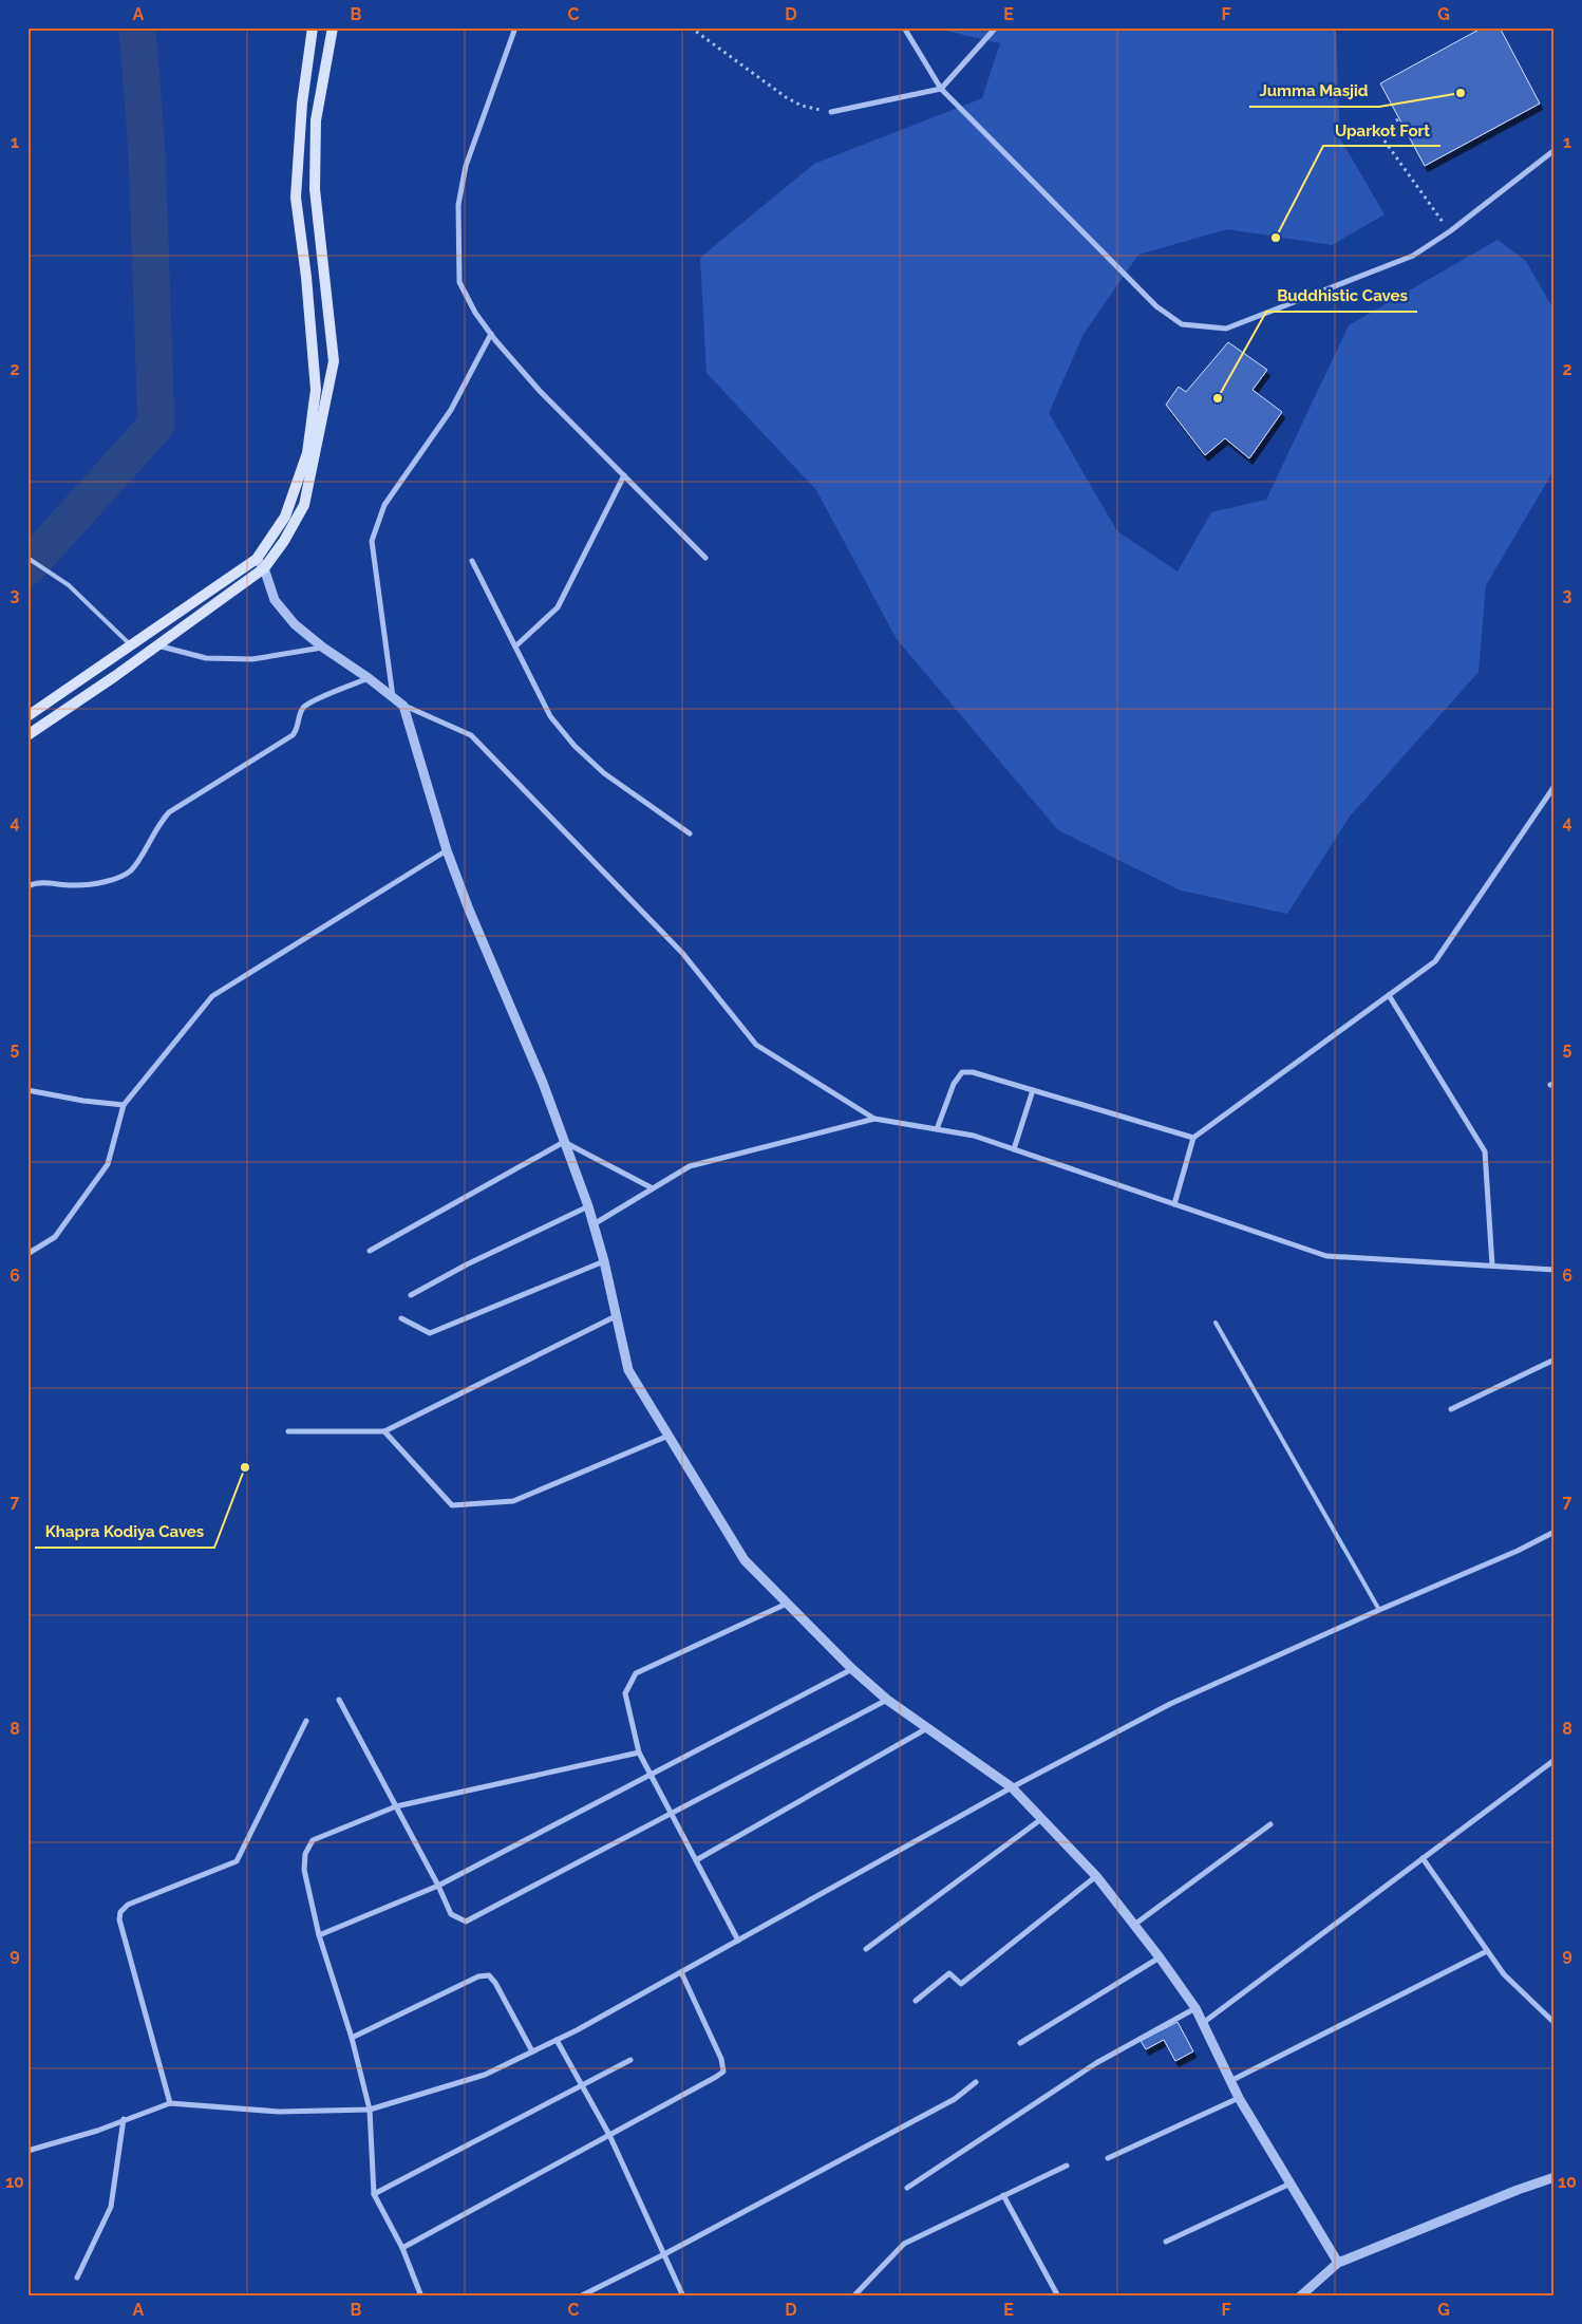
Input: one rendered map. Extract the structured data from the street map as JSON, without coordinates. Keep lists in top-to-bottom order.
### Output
{
  "places": [
    "Jumma Masjid",
    "Uparkot Fort",
    "Buddhistic Caves",
    "Khapra Kodiya Caves"
  ],
  "grid": {
    "columns": [
      "A",
      "B",
      "C",
      "D",
      "E",
      "F",
      "G"
    ],
    "rows": [
      "1",
      "2",
      "3",
      "4",
      "5",
      "6",
      "7",
      "8",
      "9",
      "10"
    ]
  }
}
